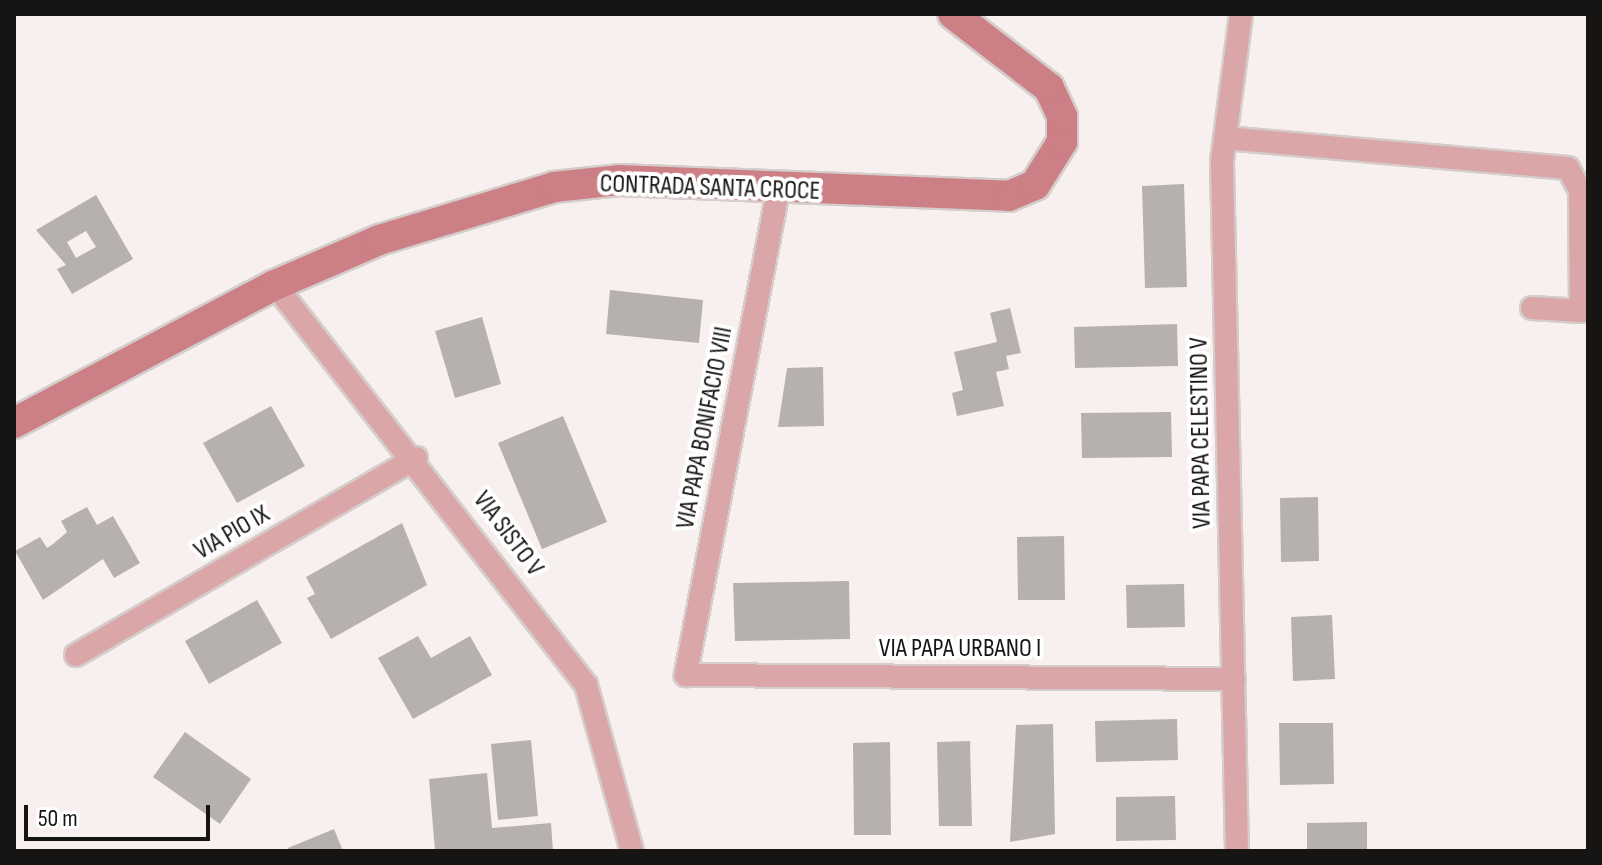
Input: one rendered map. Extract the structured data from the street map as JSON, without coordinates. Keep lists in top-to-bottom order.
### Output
{
  "streets": {
    "street": [
      "CONTRADA SANTA CROCE",
      "VIA PAPA BONIFACIO VIII",
      "VIA PAPA CELESTINO V",
      "VIA PIO IX",
      "VIA SISTO V",
      "VIA PAPA URBANO I"
    ]
  },
  "crossings": [
    ["CONTRADA SANTA CROCE", "VIA PAPA BONIFACIO VIII"],
    ["CONTRADA SANTA CROCE", "VIA SISTO V"],
    ["VIA PAPA BONIFACIO VIII", "VIA PAPA URBANO I"],
    ["VIA PAPA CELESTINO V", "VIA PAPA URBANO I"],
    ["VIA PIO IX", "VIA SISTO V"]
  ],
  "scale_bar": "50 m"
}
